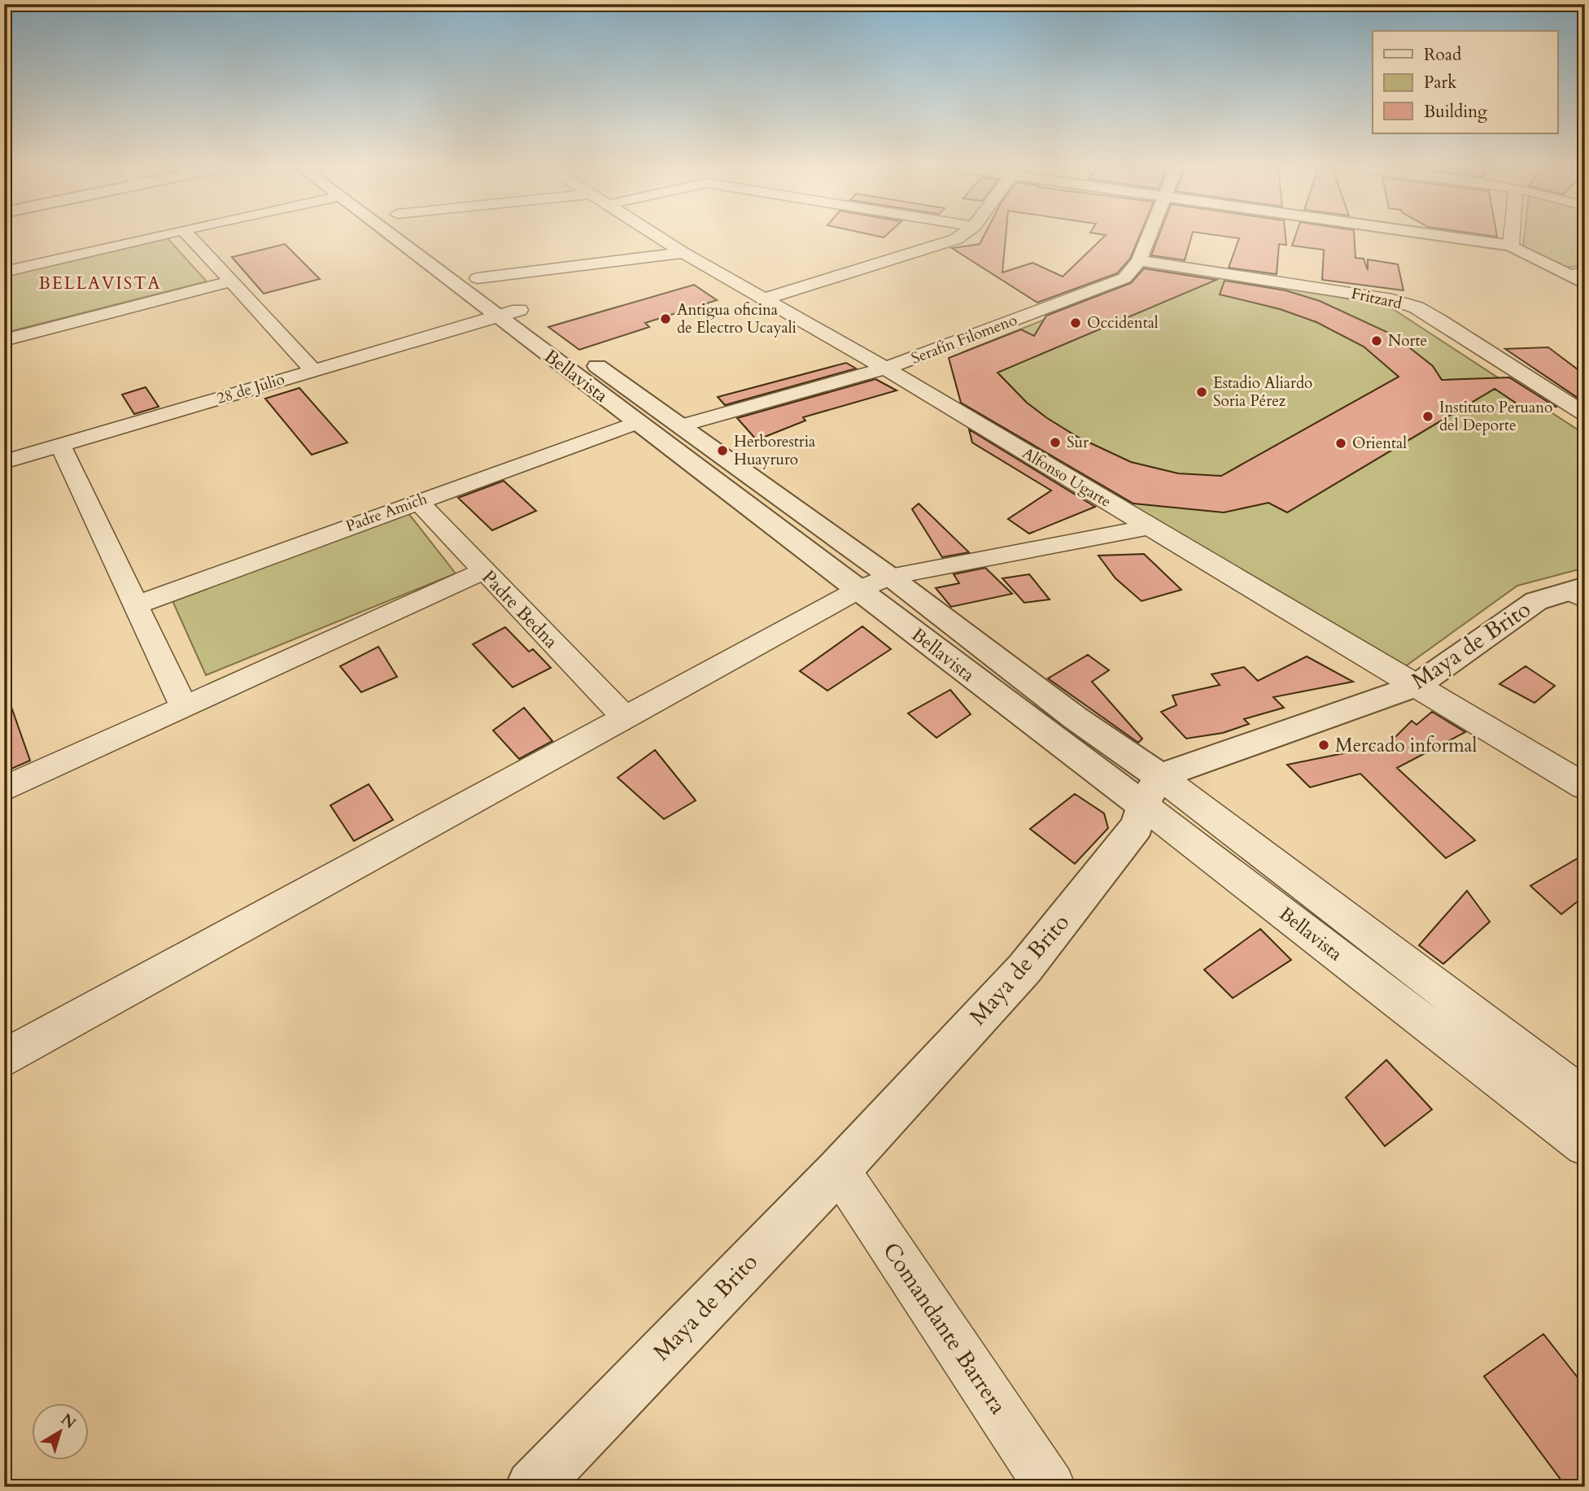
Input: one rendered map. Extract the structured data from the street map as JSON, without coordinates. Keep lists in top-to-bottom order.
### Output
{
  "streets": {
    "street": [
      "Fritzard",
      "Serafín Filomeno",
      "Bellavista",
      "28 de Julio",
      "Alfonso Ugarte",
      "Padre Amich",
      "Padre Bedna",
      "Maya de Brito",
      "Comandante Barrera"
    ]
  },
  "crossings": [
    ["Fritzard", "Serafín Filomeno"],
    ["Serafín Filomeno", "Bellavista"],
    ["Serafín Filomeno", "Alfonso Ugarte"],
    ["Bellavista", "28 de Julio"],
    ["Bellavista", "Padre Amich"],
    ["Bellavista", "Maya de Brito"],
    ["Alfonso Ugarte", "Maya de Brito"],
    ["Padre Amich", "Padre Bedna"],
    ["Maya de Brito", "Comandante Barrera"]
  ],
  "districts": ["BELLAVISTA"],
  "places": [
    "Antigua oficina de Electro Ucayali",
    "Occidental",
    "Norte",
    "Estadio Aliardo Soria Pérez",
    "Instituto Peruano del Deporte",
    "Sur",
    "Oriental",
    "Herborestria Huayruro",
    "Mercado informal"
  ],
  "legend": ["Road", "Park", "Building"],
  "north": "top right"
}
